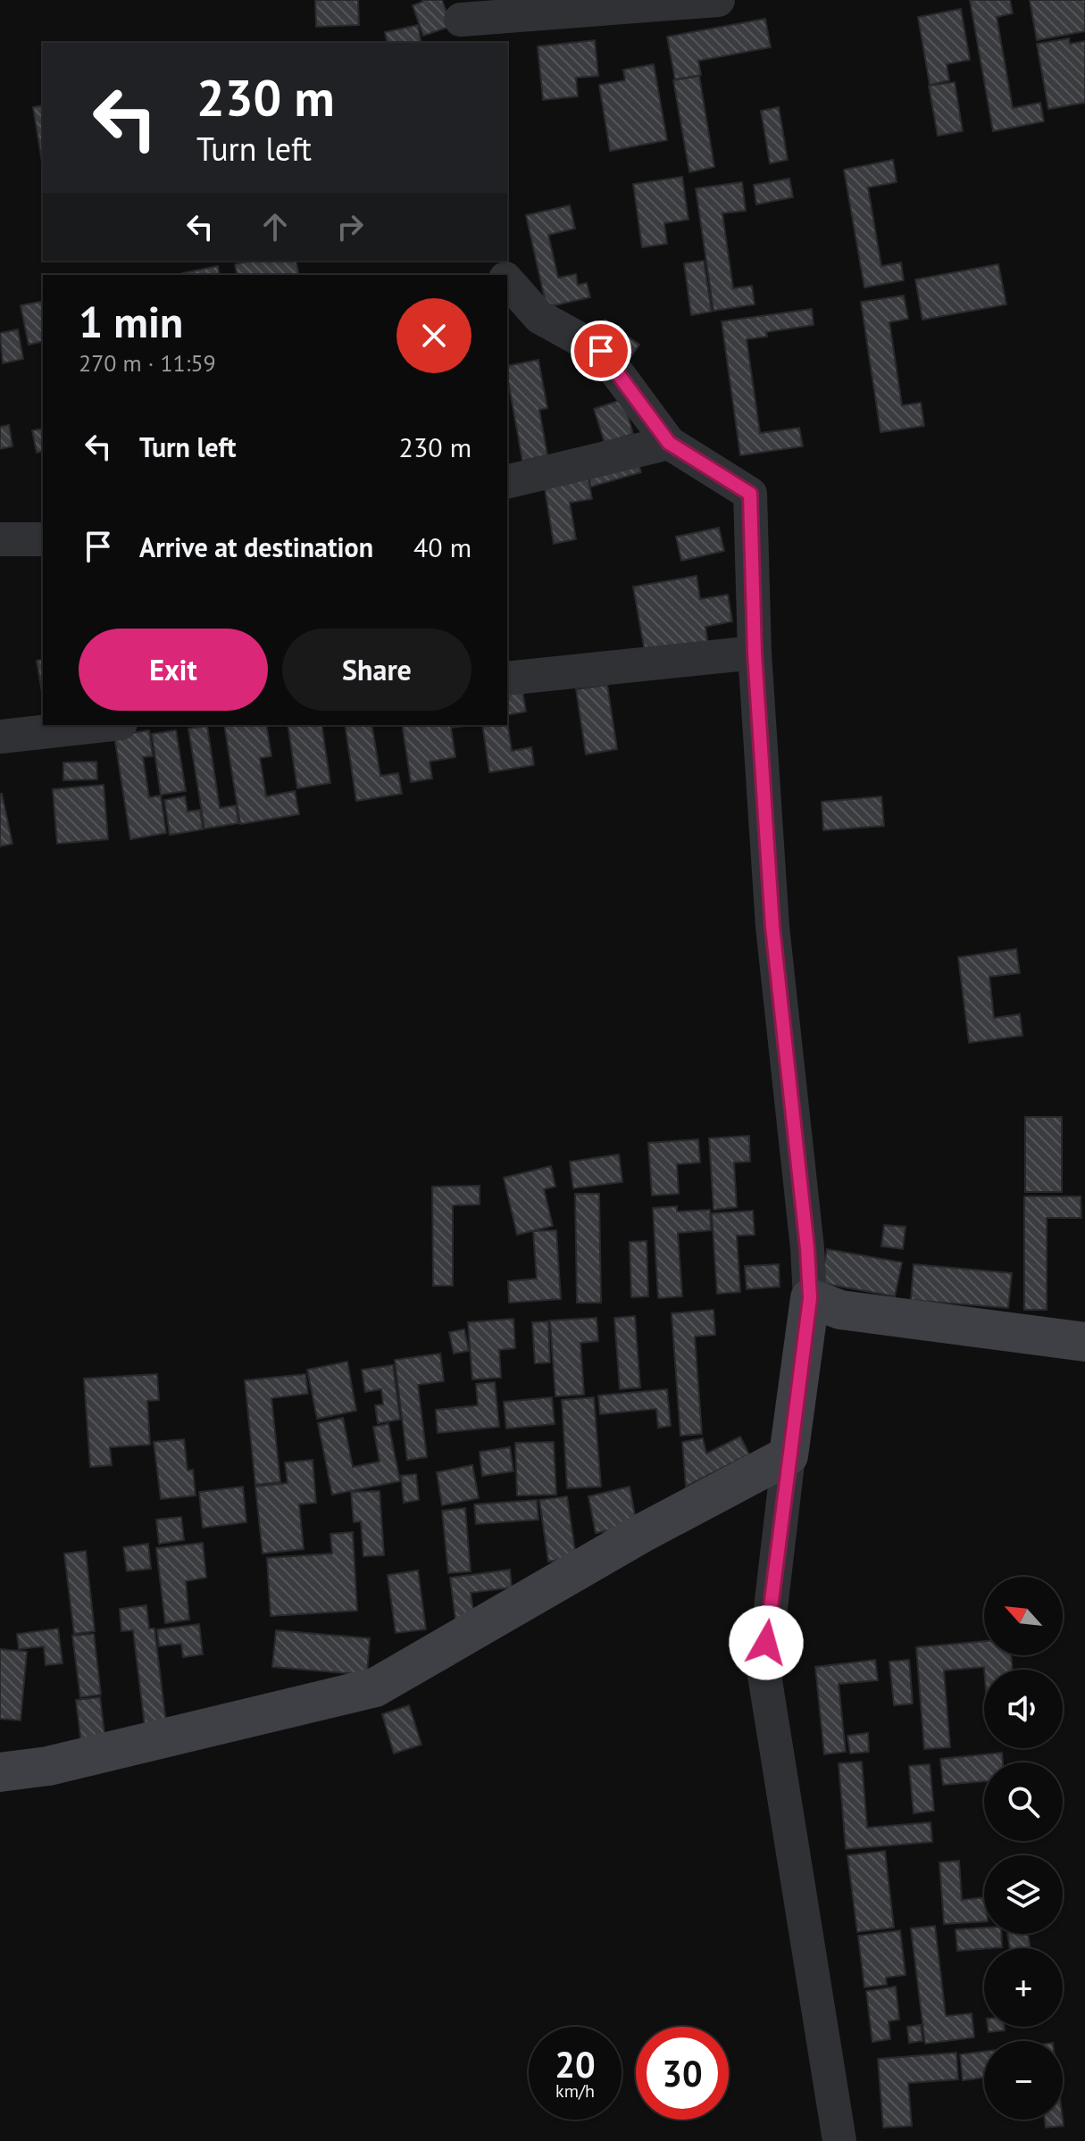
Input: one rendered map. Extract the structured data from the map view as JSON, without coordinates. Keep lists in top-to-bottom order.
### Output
{
  "north": "top left",
  "page": {
    "turn": ["230 m", "Turn left"],
    "heading": ["1 min", "270 m · 11:59"],
    "list": [
      {
        "name": "Turn left",
        "value": "230 m"
      },
      {
        "name": "Arrive at destination",
        "value": "40 m"
      }
    ],
    "buttons": ["Exit", "Share"],
    "map_buttons": ["+", "−"],
    "speed": "20 km/h",
    "limit": "30"
  }
}
